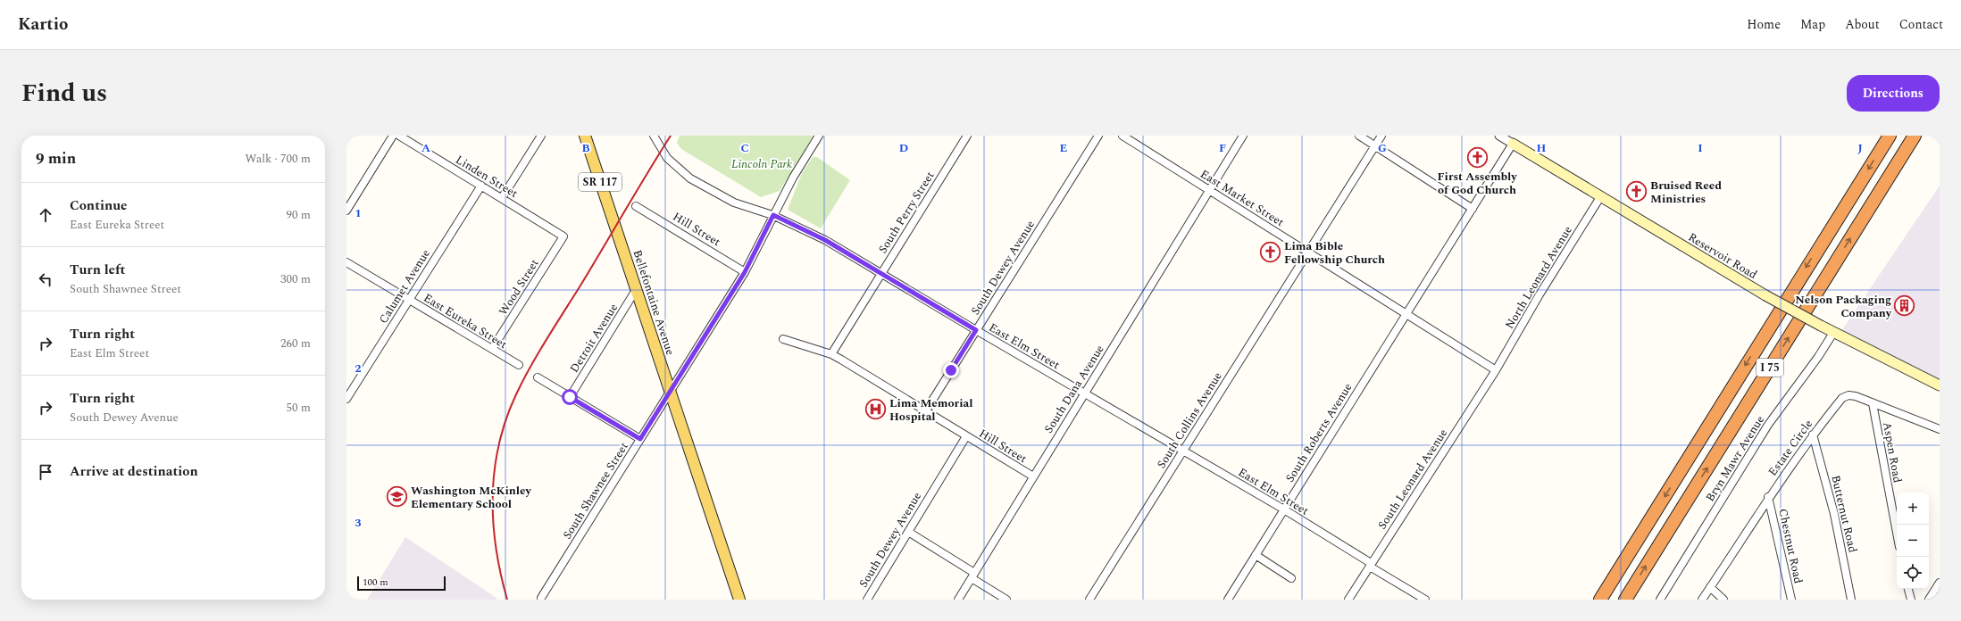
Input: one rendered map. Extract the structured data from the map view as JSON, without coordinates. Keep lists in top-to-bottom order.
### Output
{
  "streets": {
    "highway": ["I 75"],
    "main road": ["SR 117", "Reservoir Road", "Bellefontaine Avenue"],
    "street": [
      "Linden Street",
      "East Market Street",
      "South Perry Street",
      "Hill Street",
      "South Dewey Avenue",
      "North Leonard Avenue",
      "Calumet Avenue",
      "Wood Street",
      "East Eureka Street",
      "Detroit Avenue",
      "East Elm Street",
      "South Dana Avenue",
      "South Collins Avenue",
      "South Roberts Avenue",
      "Estate Circle",
      "Aspen Road",
      "Bryn Mawr Avenue",
      "South Leonard Avenue",
      "South Shawnee Street",
      "Butternut Road",
      "Chestnut Road"
    ]
  },
  "crossings": [
    ["Linden Street", "Calumet Avenue"],
    ["Linden Street", "Wood Street"],
    ["East Market Street", "North Leonard Avenue"],
    ["East Market Street", "South Dana Avenue"],
    ["East Market Street", "South Collins Avenue"],
    ["East Market Street", "South Roberts Avenue"],
    ["East Market Street", "South Leonard Avenue"],
    ["South Perry Street", "Hill Street"],
    ["South Perry Street", "East Elm Street"],
    ["Hill Street", "South Dewey Avenue"],
    ["Hill Street", "South Dana Avenue"],
    ["Hill Street", "South Shawnee Street"],
    ["Reservoir Road", "North Leonard Avenue"],
    ["Reservoir Road", "South Roberts Avenue"],
    ["Reservoir Road", "Bryn Mawr Avenue"],
    ["South Dewey Avenue", "East Elm Street"],
    ["North Leonard Avenue", "South Leonard Avenue"],
    ["Calumet Avenue", "East Eureka Street"],
    ["Wood Street", "East Eureka Street"],
    ["Bellefontaine Avenue", "Detroit Avenue"],
    ["Bellefontaine Avenue", "South Shawnee Street"],
    ["East Elm Street", "South Dana Avenue"],
    ["East Elm Street", "South Collins Avenue"],
    ["East Elm Street", "South Roberts Avenue"],
    ["East Elm Street", "South Leonard Avenue"],
    ["East Elm Street", "South Shawnee Street"],
    ["Estate Circle", "Aspen Road"],
    ["Estate Circle", "Butternut Road"],
    ["Estate Circle", "Chestnut Road"]
  ],
  "parks": ["Lincoln Park"],
  "places": {
    "church": ["First Assembly of God Church", "Bruised Reed Ministries", "Lima Bible Fellowship Church"],
    "building": ["Nelson Packaging Company"],
    "hospital": ["Lima Memorial Hospital"],
    "school or university": ["Washington McKinley Elementary School"]
  },
  "scale_bar": "100 m",
  "page": {
    "header": "Kartio",
    "nav": [
      "Home",
      "Map",
      "About",
      "Contact"
    ],
    "title": "Find us",
    "buttons": "Directions",
    "heading": ["9 min", "Walk · 700 m"],
    "list": [
      ["Continue", "East Eureka Street", "90 m"],
      ["Turn left", "South Shawnee Street", "300 m"],
      ["Turn right", "East Elm Street", "260 m"],
      ["Turn right", "South Dewey Avenue", "50 m"],
      "Arrive at destination"
    ],
    "map_buttons": ["+", "−"],
    "scale": "100 m"
  },
  "grid": {
    "columns": [
      "A",
      "B",
      "C",
      "D",
      "E",
      "F",
      "G",
      "H",
      "I",
      "J"
    ],
    "rows": ["1", "2", "3"]
  }
}
